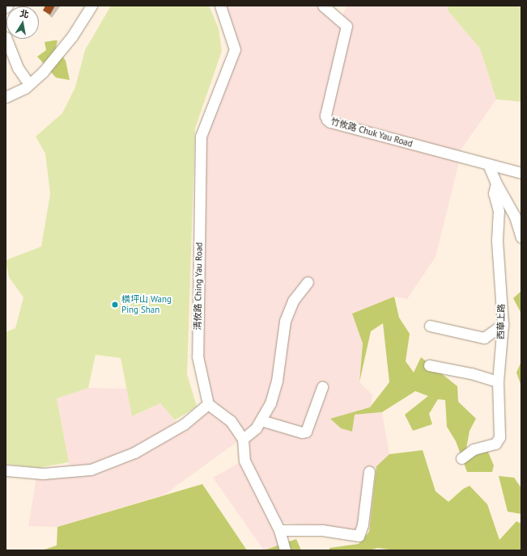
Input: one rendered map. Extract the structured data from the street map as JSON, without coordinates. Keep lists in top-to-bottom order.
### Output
{
  "streets": {
    "street": ["竹攸路 Chuk Yau Road", "清攸路 Ching Yau Road", "西華上路"]
  },
  "crossings": [
    ["竹攸路 Chuk Yau Road", "西華上路"]
  ],
  "places": ["橫坪山 Wang Ping Shan"],
  "north": "top"
}
